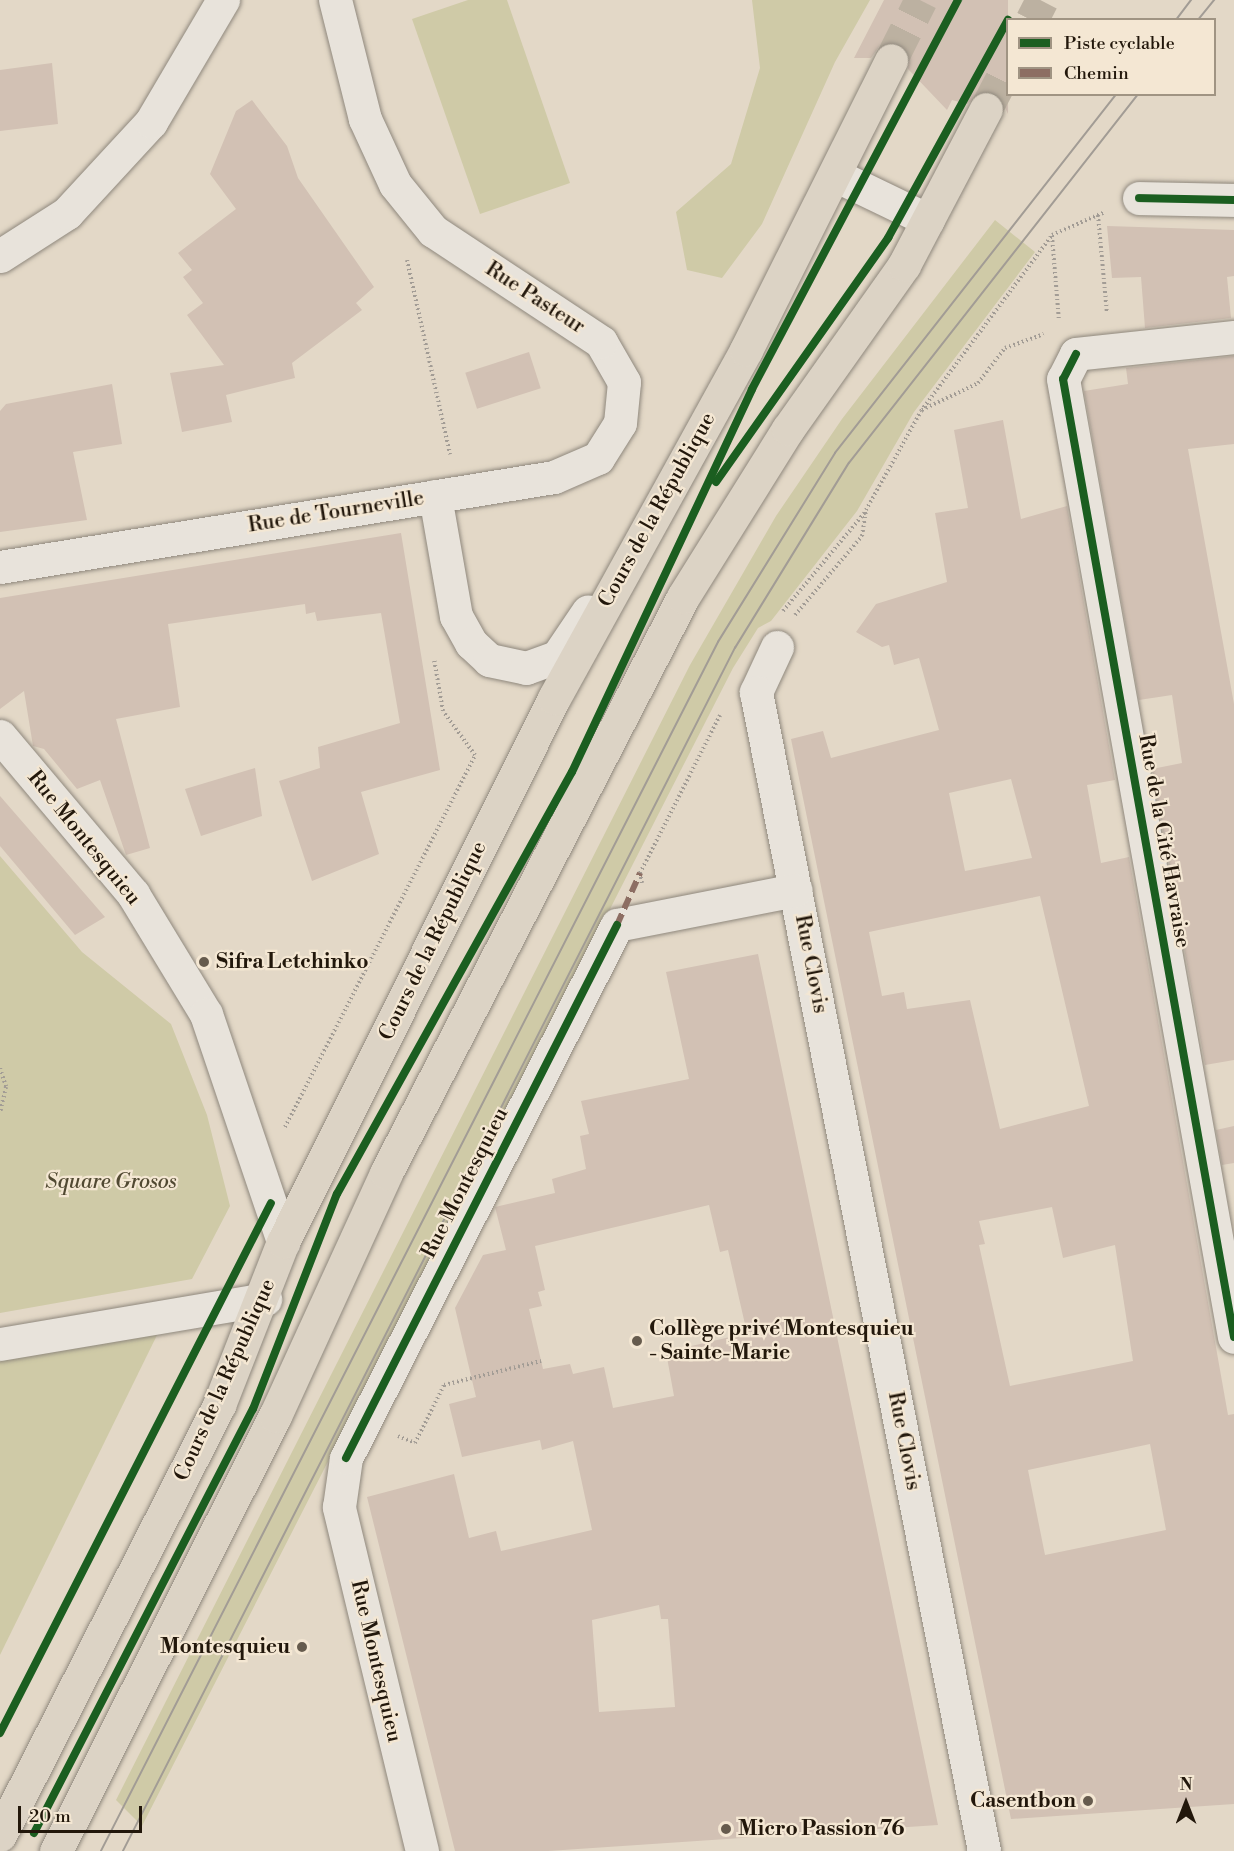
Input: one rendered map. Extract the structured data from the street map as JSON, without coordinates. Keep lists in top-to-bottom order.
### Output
{
  "streets": {
    "main road": ["Cours de la République"],
    "street": [
      "Rue Pasteur",
      "Rue de Tourneville",
      "Rue Montesquieu",
      "Rue de la Cité Havraise",
      "Rue Clovis"
    ]
  },
  "crossings": [
    ["Rue Pasteur", "Rue de Tourneville"],
    ["Cours de la République", "Rue de Tourneville"],
    ["Cours de la République", "Rue Montesquieu"],
    ["Rue Montesquieu", "Rue Clovis"]
  ],
  "parks": ["Square Grosos"],
  "places": [
    "Sifra Letchinko",
    "Collège privé Montesquieu - Sainte-Marie",
    "Montesquieu",
    "Casentbon",
    "Micro Passion 76"
  ],
  "legend": ["Piste cyclable", "Chemin"],
  "scale_bar": "20 m",
  "north": "top"
}
